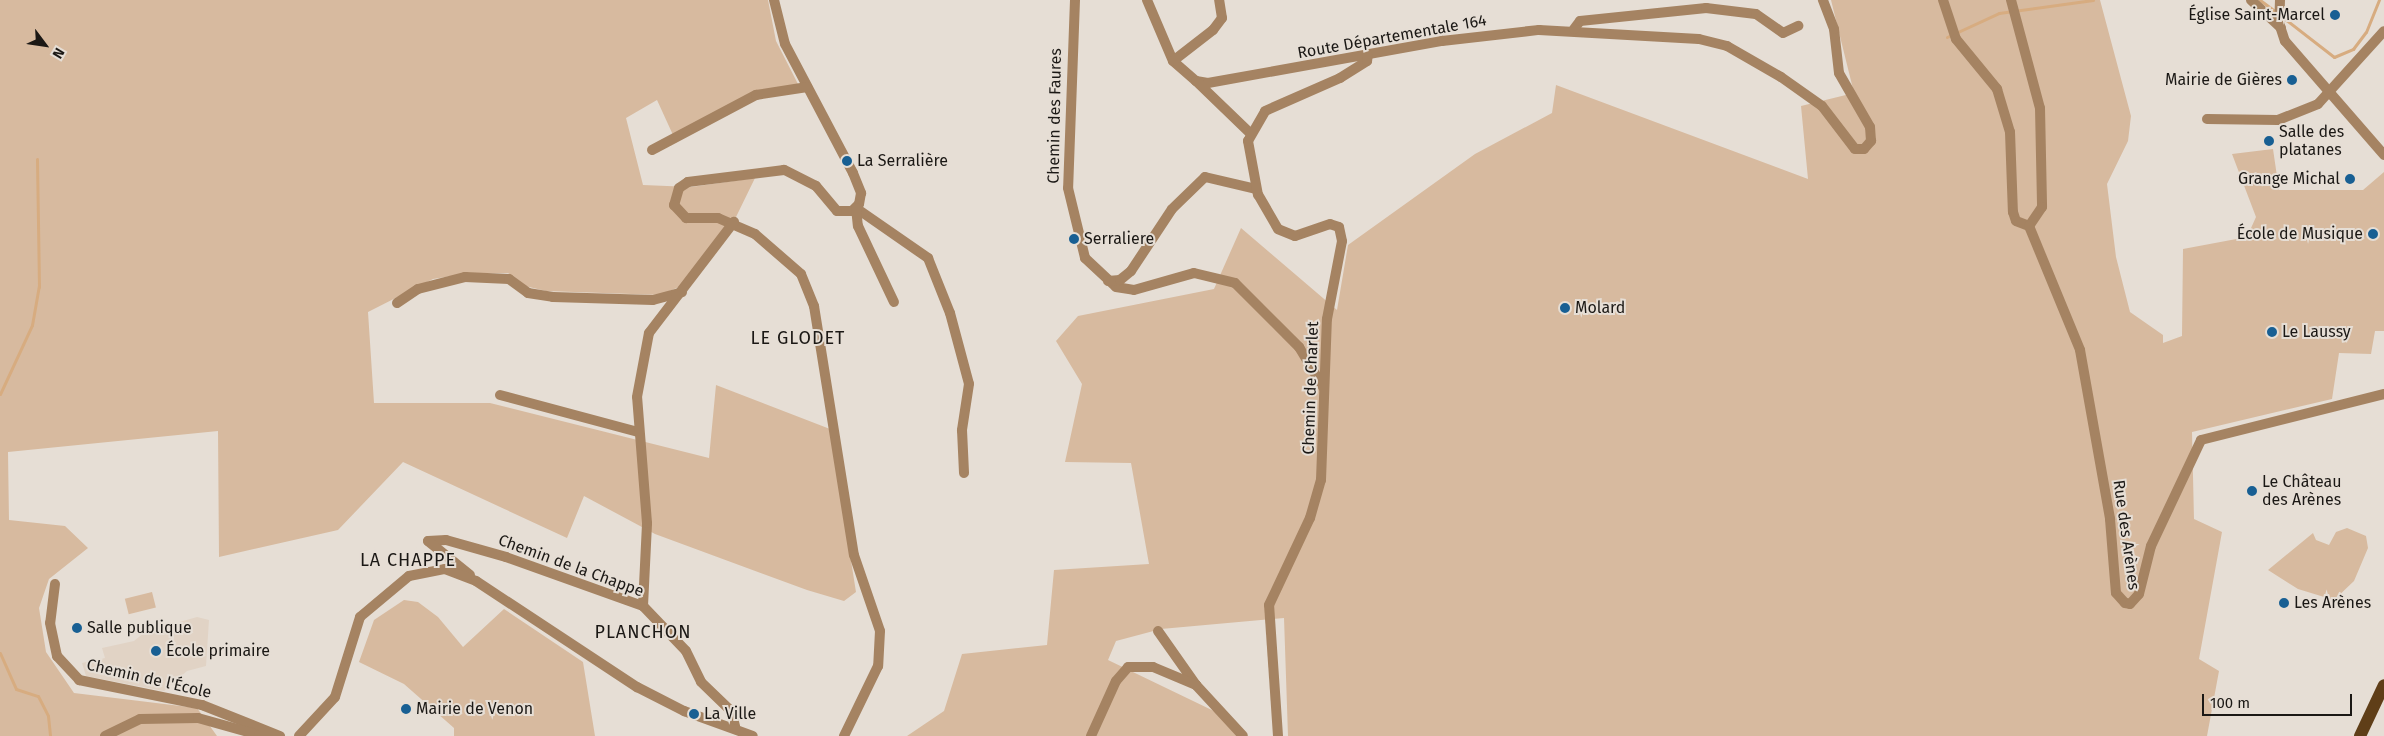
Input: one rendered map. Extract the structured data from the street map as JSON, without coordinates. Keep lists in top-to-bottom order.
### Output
{
  "streets": {
    "street": [
      "Route Départementale 164",
      "Chemin des Faures",
      "Chemin de Charlet",
      "Rue des Arènes",
      "Chemin de la Chappe",
      "Chemin de l'École"
    ]
  },
  "districts": ["LE GLODET", "LA CHAPPE", "PLANCHON"],
  "places": [
    "Église Saint-Marcel",
    "Mairie de Gières",
    "Salle des platanes",
    "La Serralière",
    "Grange Michal",
    "École de Musique",
    "Serraliere",
    "Molard",
    "Le Laussy",
    "Le Château des Arènes",
    "Les Arènes",
    "Salle publique",
    "École primaire",
    "Mairie de Venon",
    "La Ville"
  ],
  "scale_bar": "100 m",
  "north": "bottom right"
}
